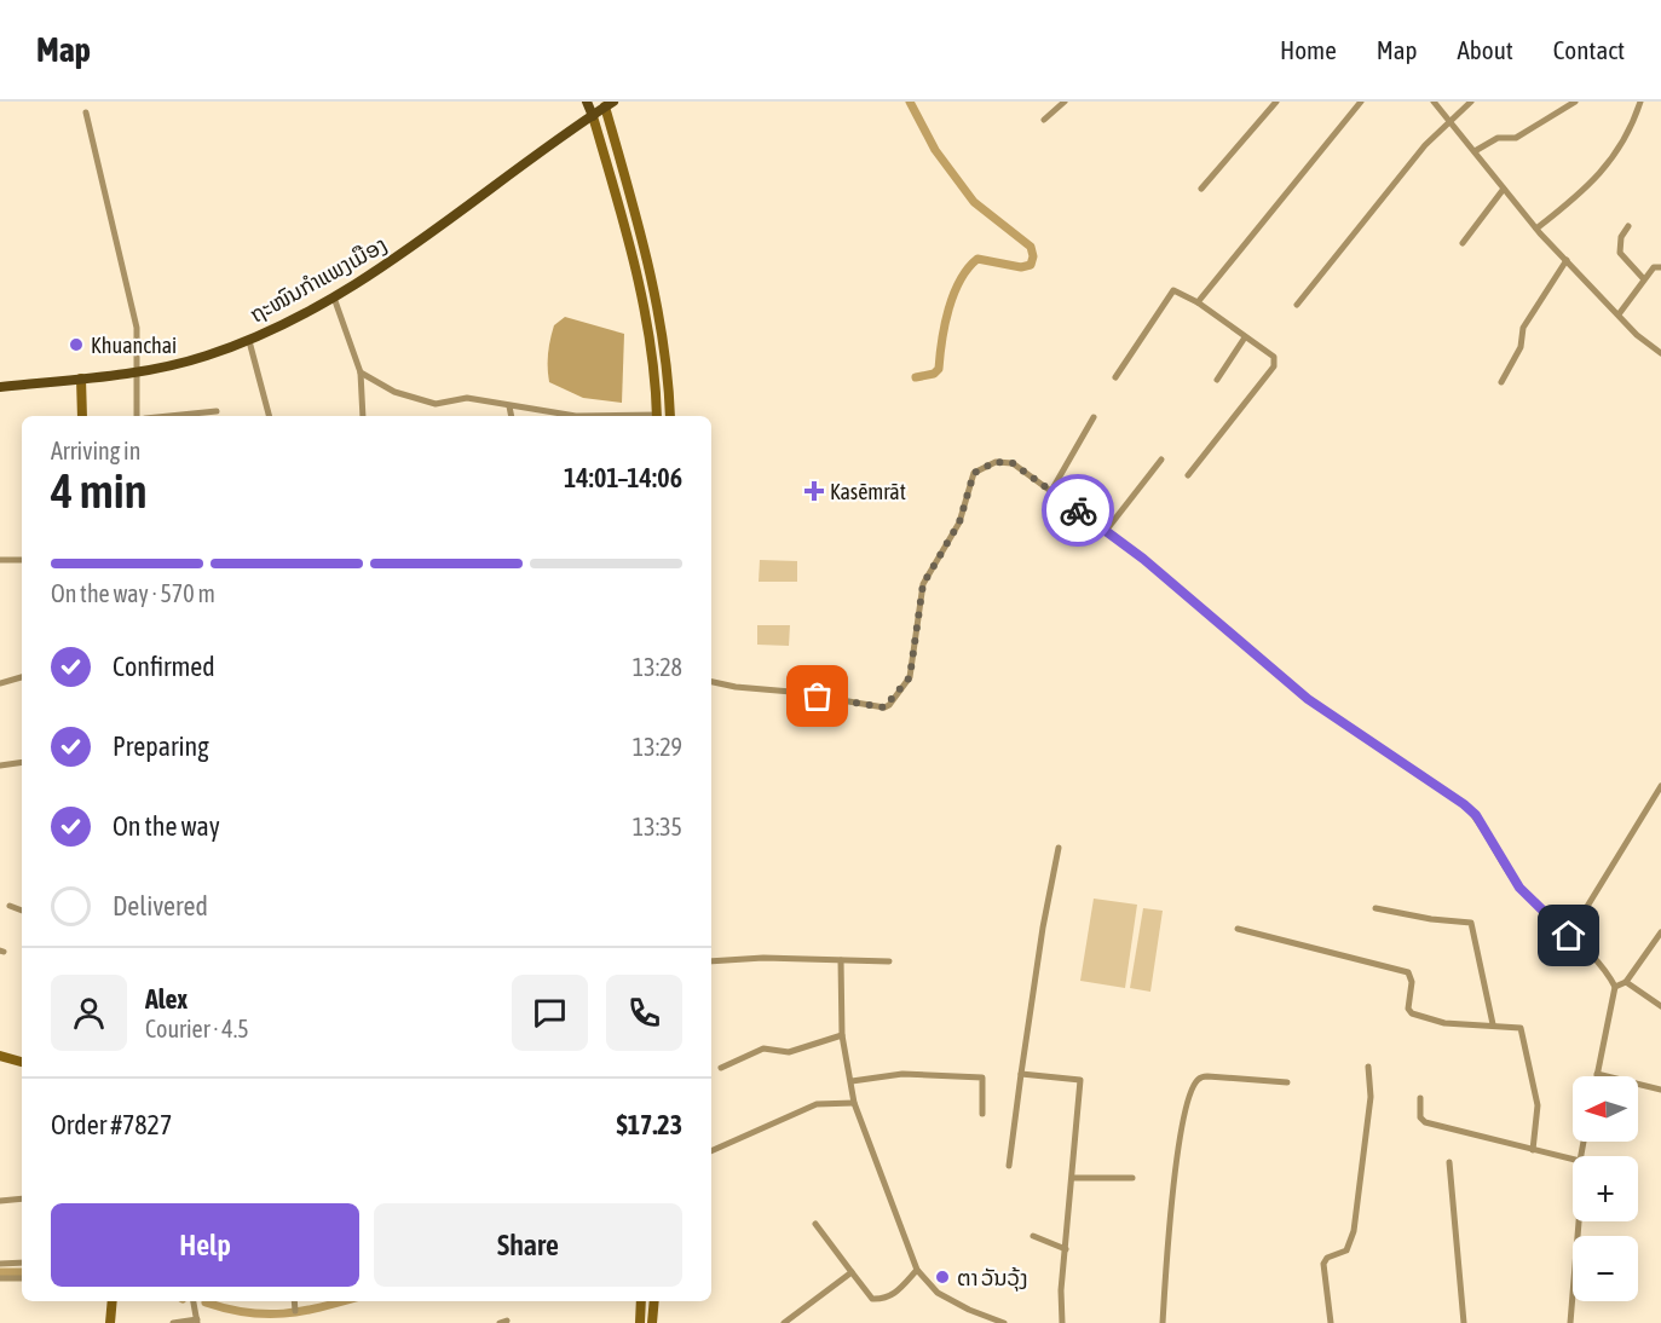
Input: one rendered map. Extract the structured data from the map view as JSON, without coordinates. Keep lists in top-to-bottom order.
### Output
{
  "streets": {
    "main road": ["ຖະໜົນກຳແພງເມືອງ"]
  },
  "places": {
    "other": ["Khuanchai", "ຕາ ວັນວຸ້ງ"],
    "health": ["Kasēmrāt"]
  },
  "north": "left",
  "page": {
    "header": "Map",
    "nav": [
      "Home",
      "Map",
      "About",
      "Contact"
    ],
    "heading": ["4 min", "Arriving in", "14:01–14:06"],
    "panel": [
      "Alex",
      "Courier · 4.5",
      "Order #7827",
      "$17.23"
    ],
    "bar": "On the way · 570 m",
    "list": [
      ["Confirmed", "13:28"],
      ["Preparing", "13:29"],
      ["On the way", "13:35"],
      "Delivered"
    ],
    "map_buttons": ["+", "−"],
    "buttons": ["Help", "Share"]
  }
}
